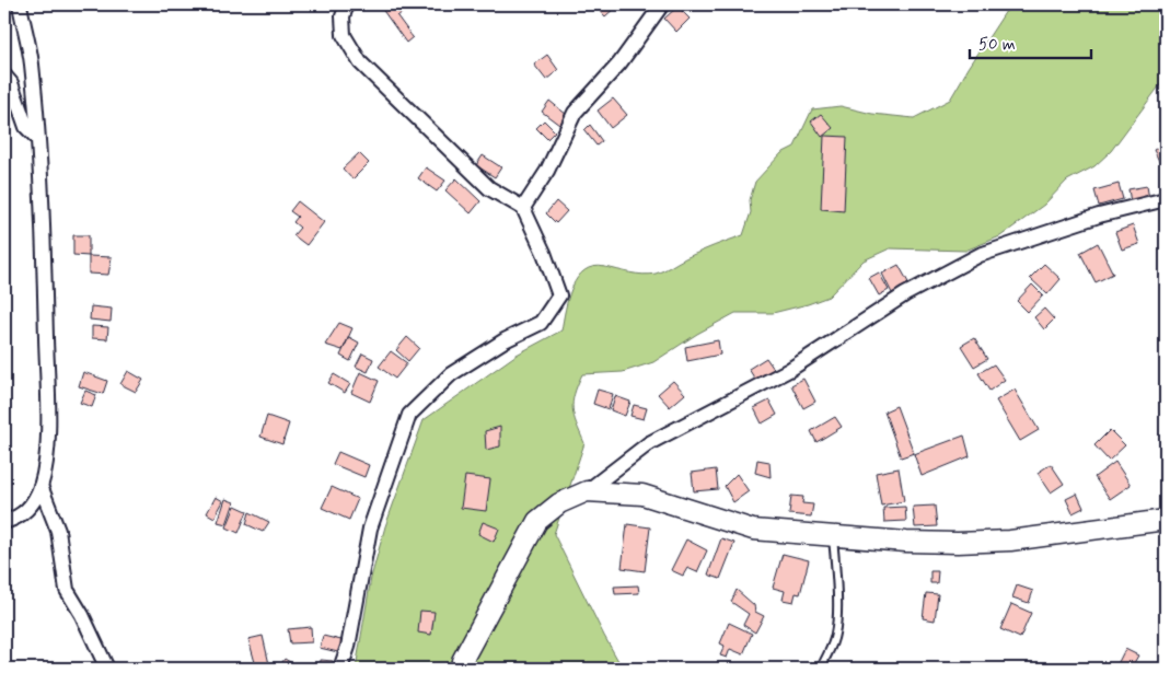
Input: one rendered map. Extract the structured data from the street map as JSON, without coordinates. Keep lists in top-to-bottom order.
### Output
{
  "scale_bar": "50 m"
}
